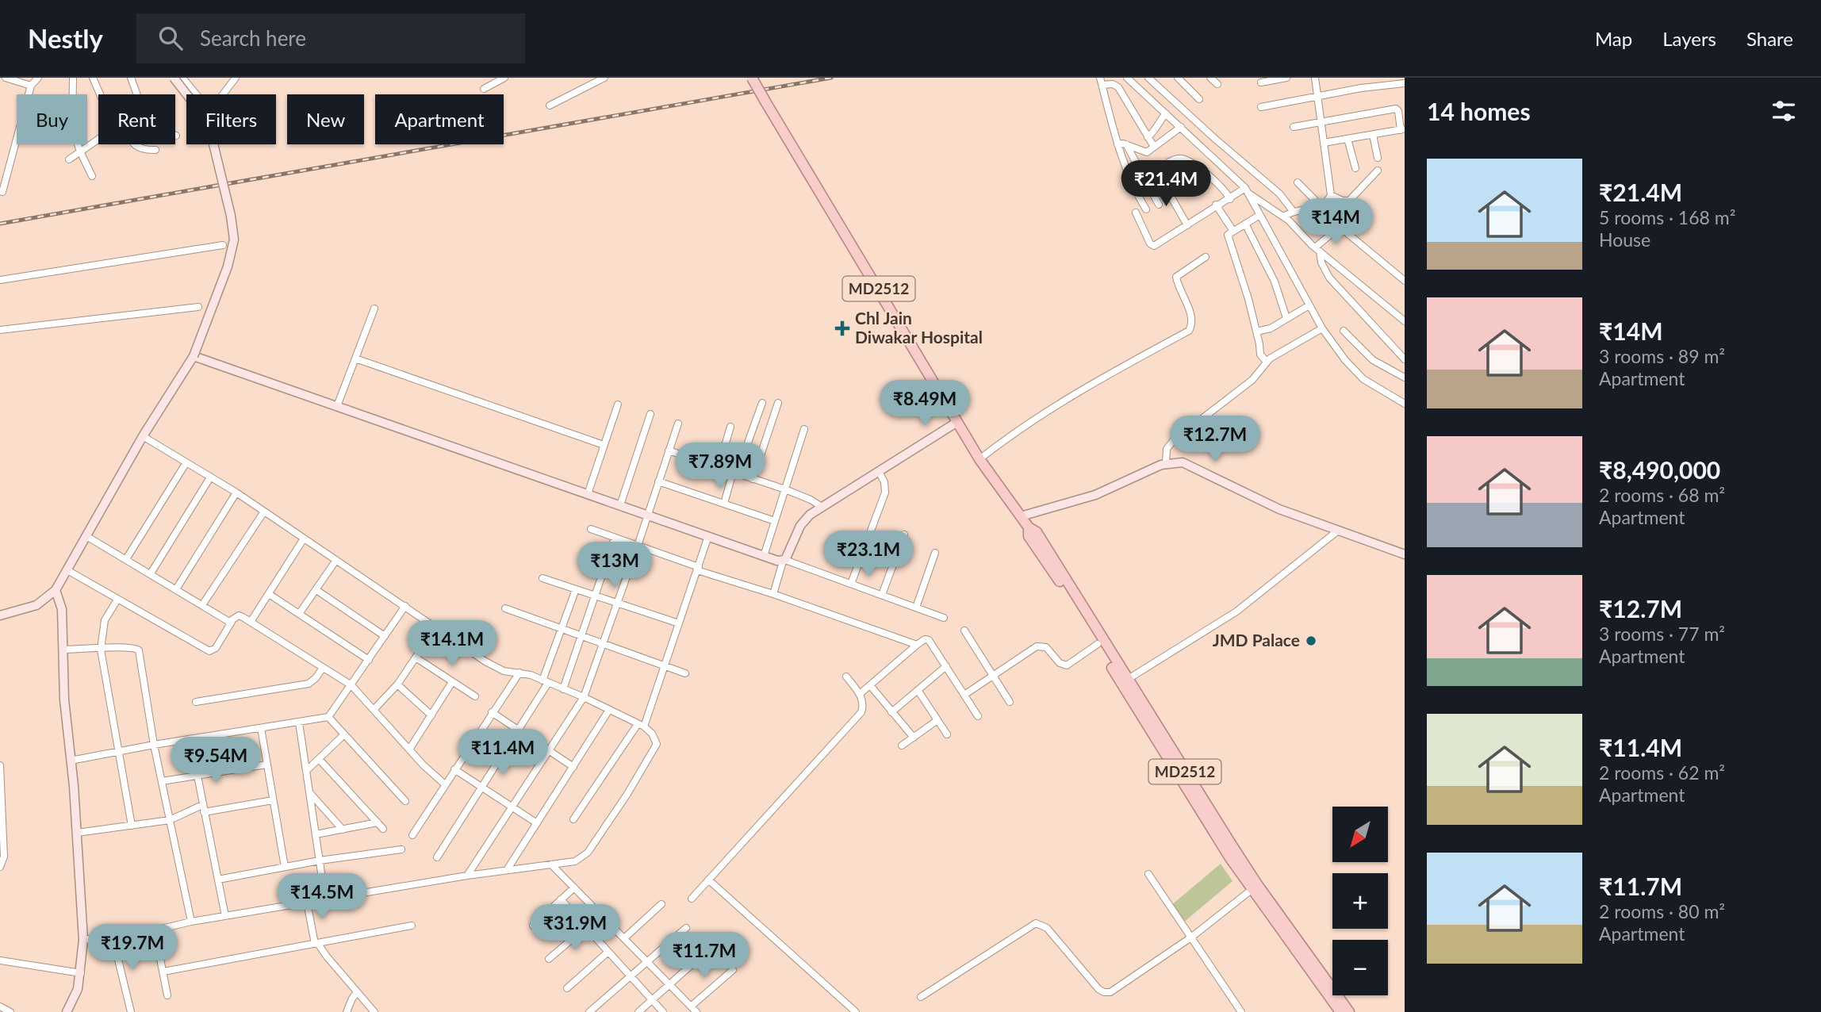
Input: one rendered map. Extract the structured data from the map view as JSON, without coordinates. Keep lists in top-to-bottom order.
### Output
{
  "streets": {
    "main road": ["MD2512"]
  },
  "places": {
    "health": ["Chl Jain Diwakar Hospital"],
    "other": ["JMD Palace"]
  },
  "north": "bottom left",
  "page": {
    "header": "Nestly",
    "search": "Search here",
    "nav": ["Map", "Layers", "Share"],
    "heading": "14 homes",
    "chip": [
      "Buy",
      "Rent",
      "Filters",
      "New",
      "Apartment"
    ],
    "list": [
      {
        "name": "₹21.4M",
        "note": "5 rooms · 168 m² · House"
      },
      {
        "name": "₹14M",
        "note": "3 rooms · 89 m² · Apartment"
      },
      {
        "name": "₹8,490,000",
        "note": "2 rooms · 68 m² · Apartment"
      },
      {
        "name": "₹12.7M",
        "note": "3 rooms · 77 m² · Apartment"
      },
      {
        "name": "₹11.4M",
        "note": "2 rooms · 62 m² · Apartment"
      },
      {
        "name": "₹11.7M",
        "note": "2 rooms · 80 m² · Apartment"
      }
    ],
    "price": [
      "₹21.4M",
      "₹14M",
      "₹8.49M",
      "₹12.7M",
      "₹7.89M",
      "₹23.1M",
      "₹13M",
      "₹14.1M",
      "₹11.4M",
      "₹9.54M",
      "₹14.5M",
      "₹31.9M",
      "₹19.7M",
      "₹11.7M"
    ],
    "map_buttons": ["+", "−"]
  }
}
